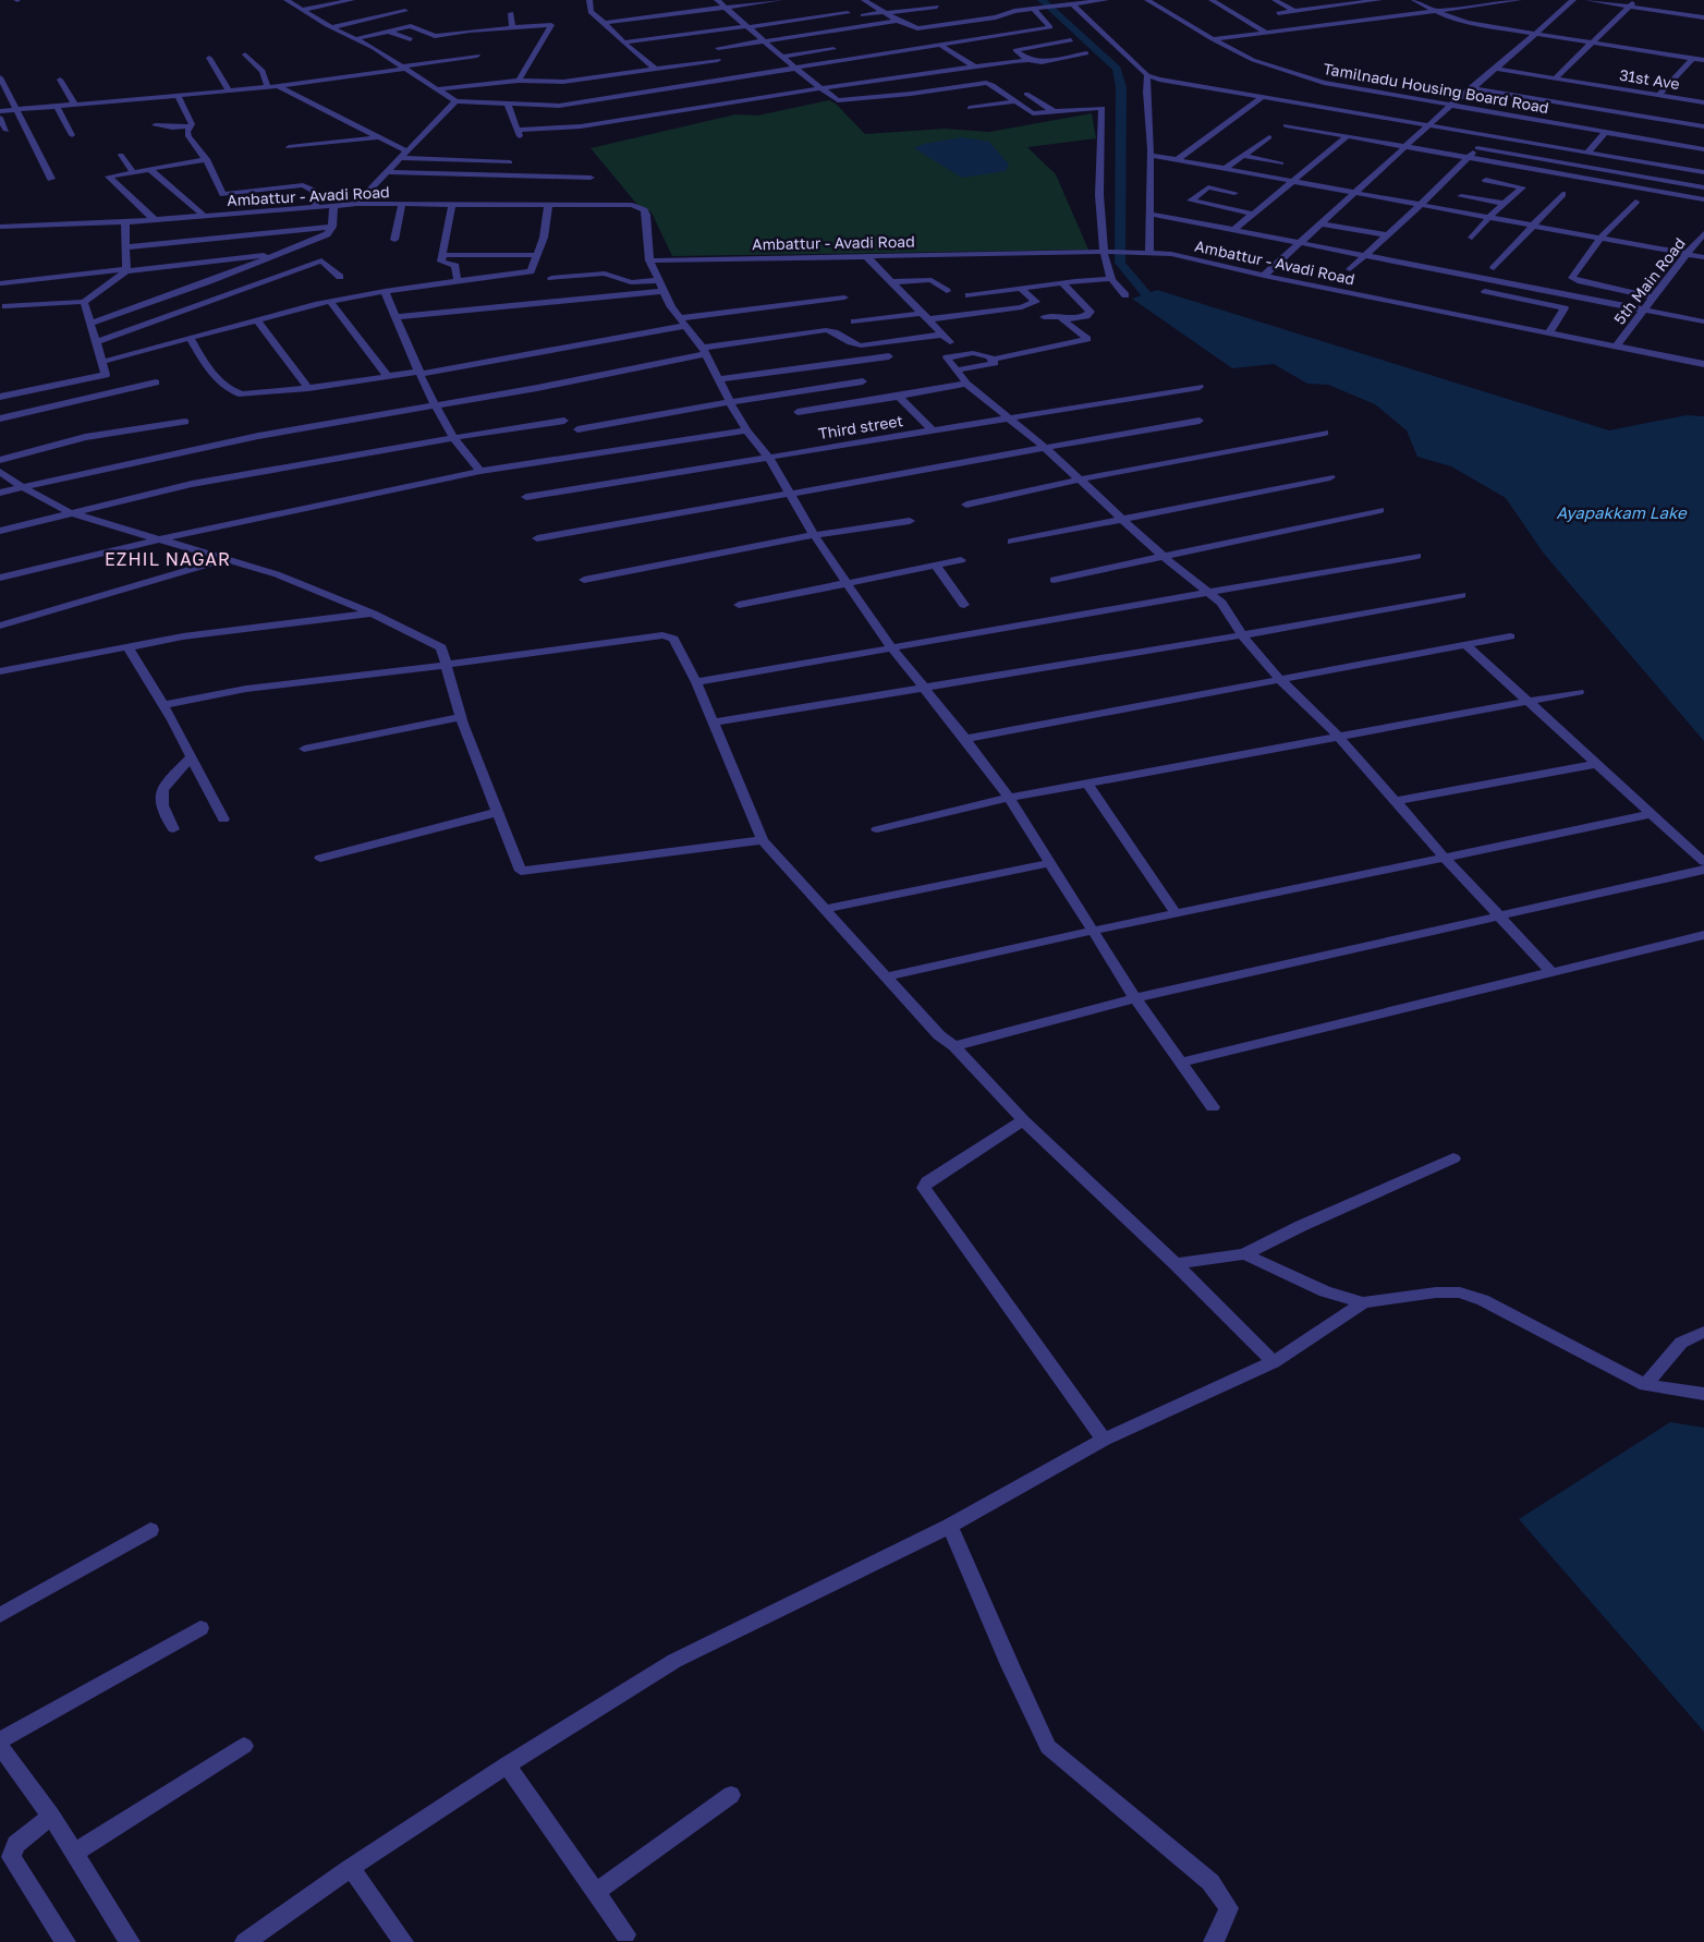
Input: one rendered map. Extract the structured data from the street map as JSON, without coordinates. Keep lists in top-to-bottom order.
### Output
{
  "streets": {
    "street": [
      "31st Ave",
      "Tamilnadu Housing Board Road",
      "Ambattur - Avadi Road",
      "5th Main Road",
      "Third street"
    ]
  },
  "crossings": [
    ["Ambattur - Avadi Road", "5th Main Road"]
  ],
  "districts": ["EZHIL NAGAR"],
  "water": ["Ayapakkam Lake"]
}
